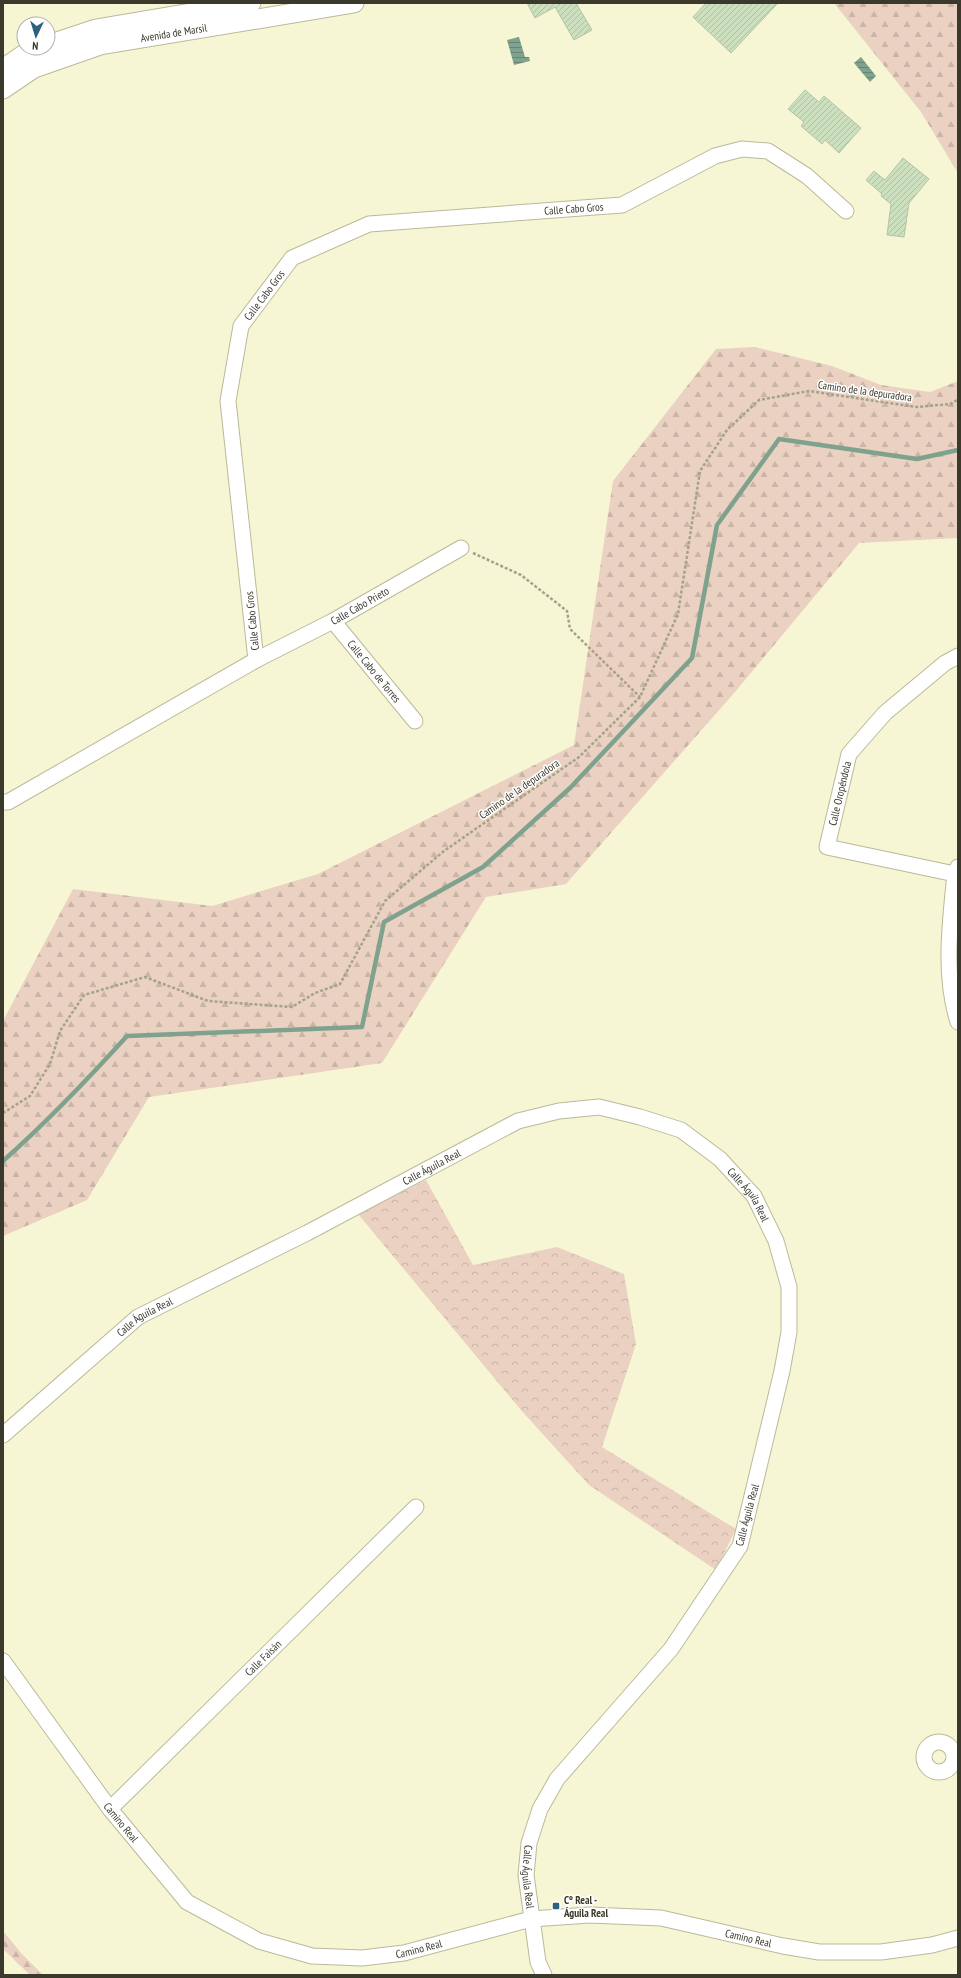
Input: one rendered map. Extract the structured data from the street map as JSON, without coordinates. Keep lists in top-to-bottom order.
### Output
{
  "streets": {
    "street": [
      "Avenida de Marsil",
      "Calle Cabo Gros",
      "Calle Cabo Prieto",
      "Calle Cabo de Torres",
      "Calle Oropéndola",
      "Calle Águila Real",
      "Calle Faisán",
      "Camino Real"
    ],
    "path": ["Camino de la depuradora"]
  },
  "crossings": [
    ["Calle Cabo Gros", "Calle Cabo Prieto"],
    ["Calle Cabo Prieto", "Calle Cabo de Torres"],
    ["Calle Águila Real", "Camino Real"],
    ["Calle Faisán", "Camino Real"]
  ],
  "places": {
    "transit": ["Cº Real - Águila Real"]
  },
  "north": "bottom"
}
